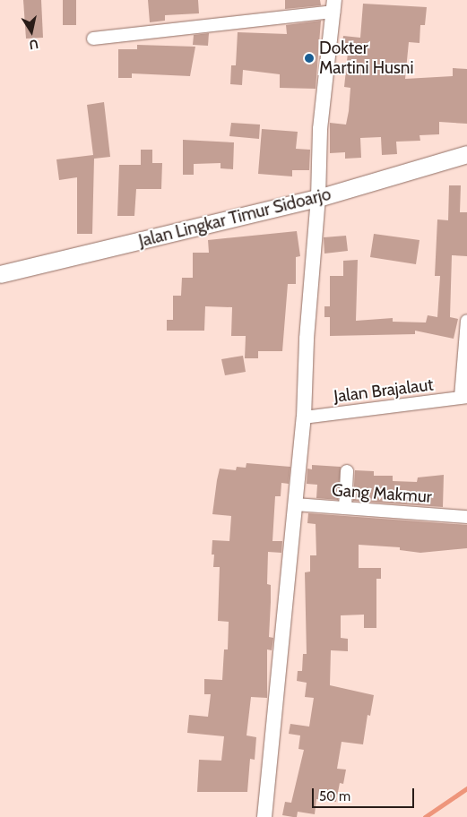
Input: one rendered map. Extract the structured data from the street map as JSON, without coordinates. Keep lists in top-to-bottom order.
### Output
{
  "streets": {
    "main road": ["Jalan Lingkar Timur Sidoarjo"],
    "street": ["Jalan Brajalaut", "Gang Makmur"]
  },
  "places": ["Dokter Martini Husni"],
  "scale_bar": "50 m",
  "north": "bottom"
}
